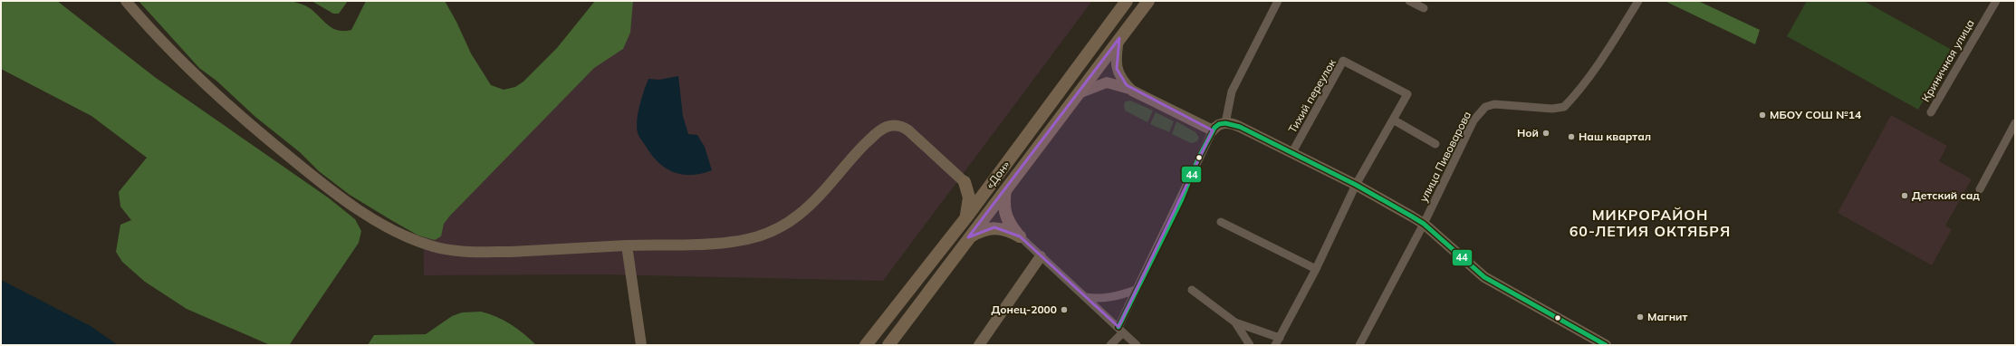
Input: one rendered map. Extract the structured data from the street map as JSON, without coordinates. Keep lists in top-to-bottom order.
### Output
{
  "streets": {
    "highway": ["«Дон»"],
    "street": ["Криничная улица", "Тихий переулок", "улица Пивоварова"]
  },
  "districts": ["МИКРОРАЙОН 60-ЛЕТИЯ ОКТЯБРЯ"],
  "places": [
    "МБОУ СОШ №14",
    "Ной",
    "Наш квартал",
    "Детский сад",
    "Донец-2000",
    "Магнит"
  ],
  "lines": ["transit line 44"]
}
